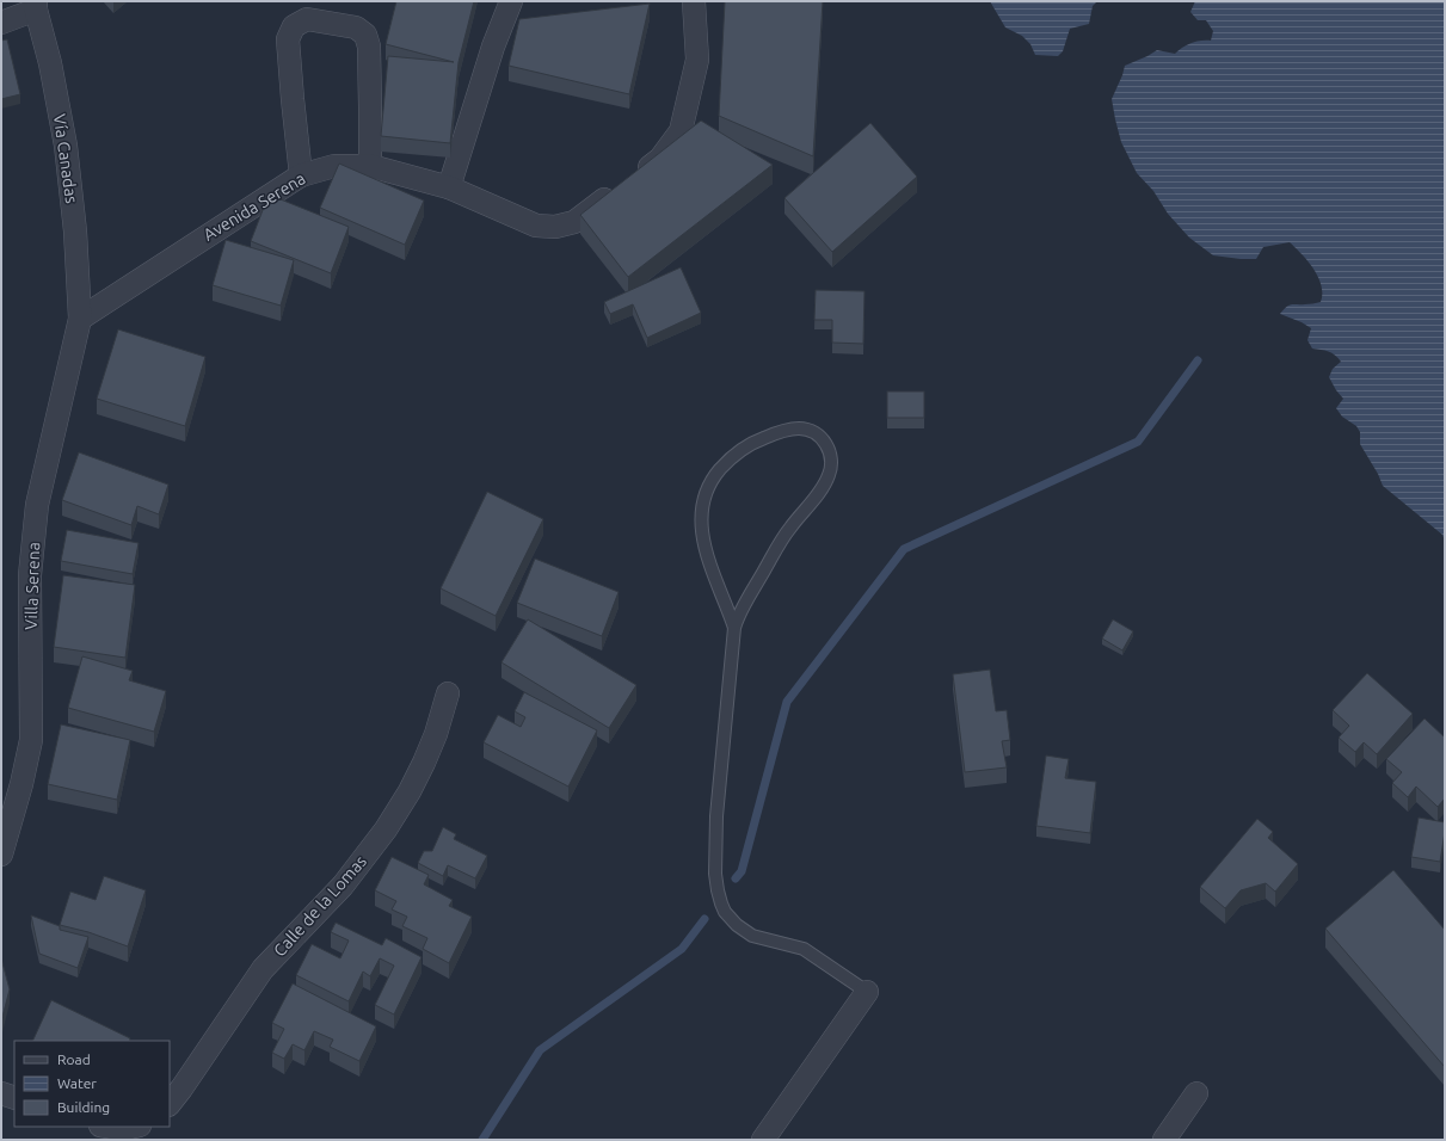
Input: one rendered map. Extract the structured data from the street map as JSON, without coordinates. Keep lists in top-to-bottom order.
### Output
{
  "streets": {
    "street": [
      "Vía Canadas",
      "Avenida Serena",
      "Villa Serena",
      "Calle de la Lomas"
    ]
  },
  "crossings": [
    ["Vía Canadas", "Avenida Serena"],
    ["Vía Canadas", "Villa Serena"],
    ["Avenida Serena", "Villa Serena"]
  ],
  "legend": ["Road", "Water", "Building"]
}
